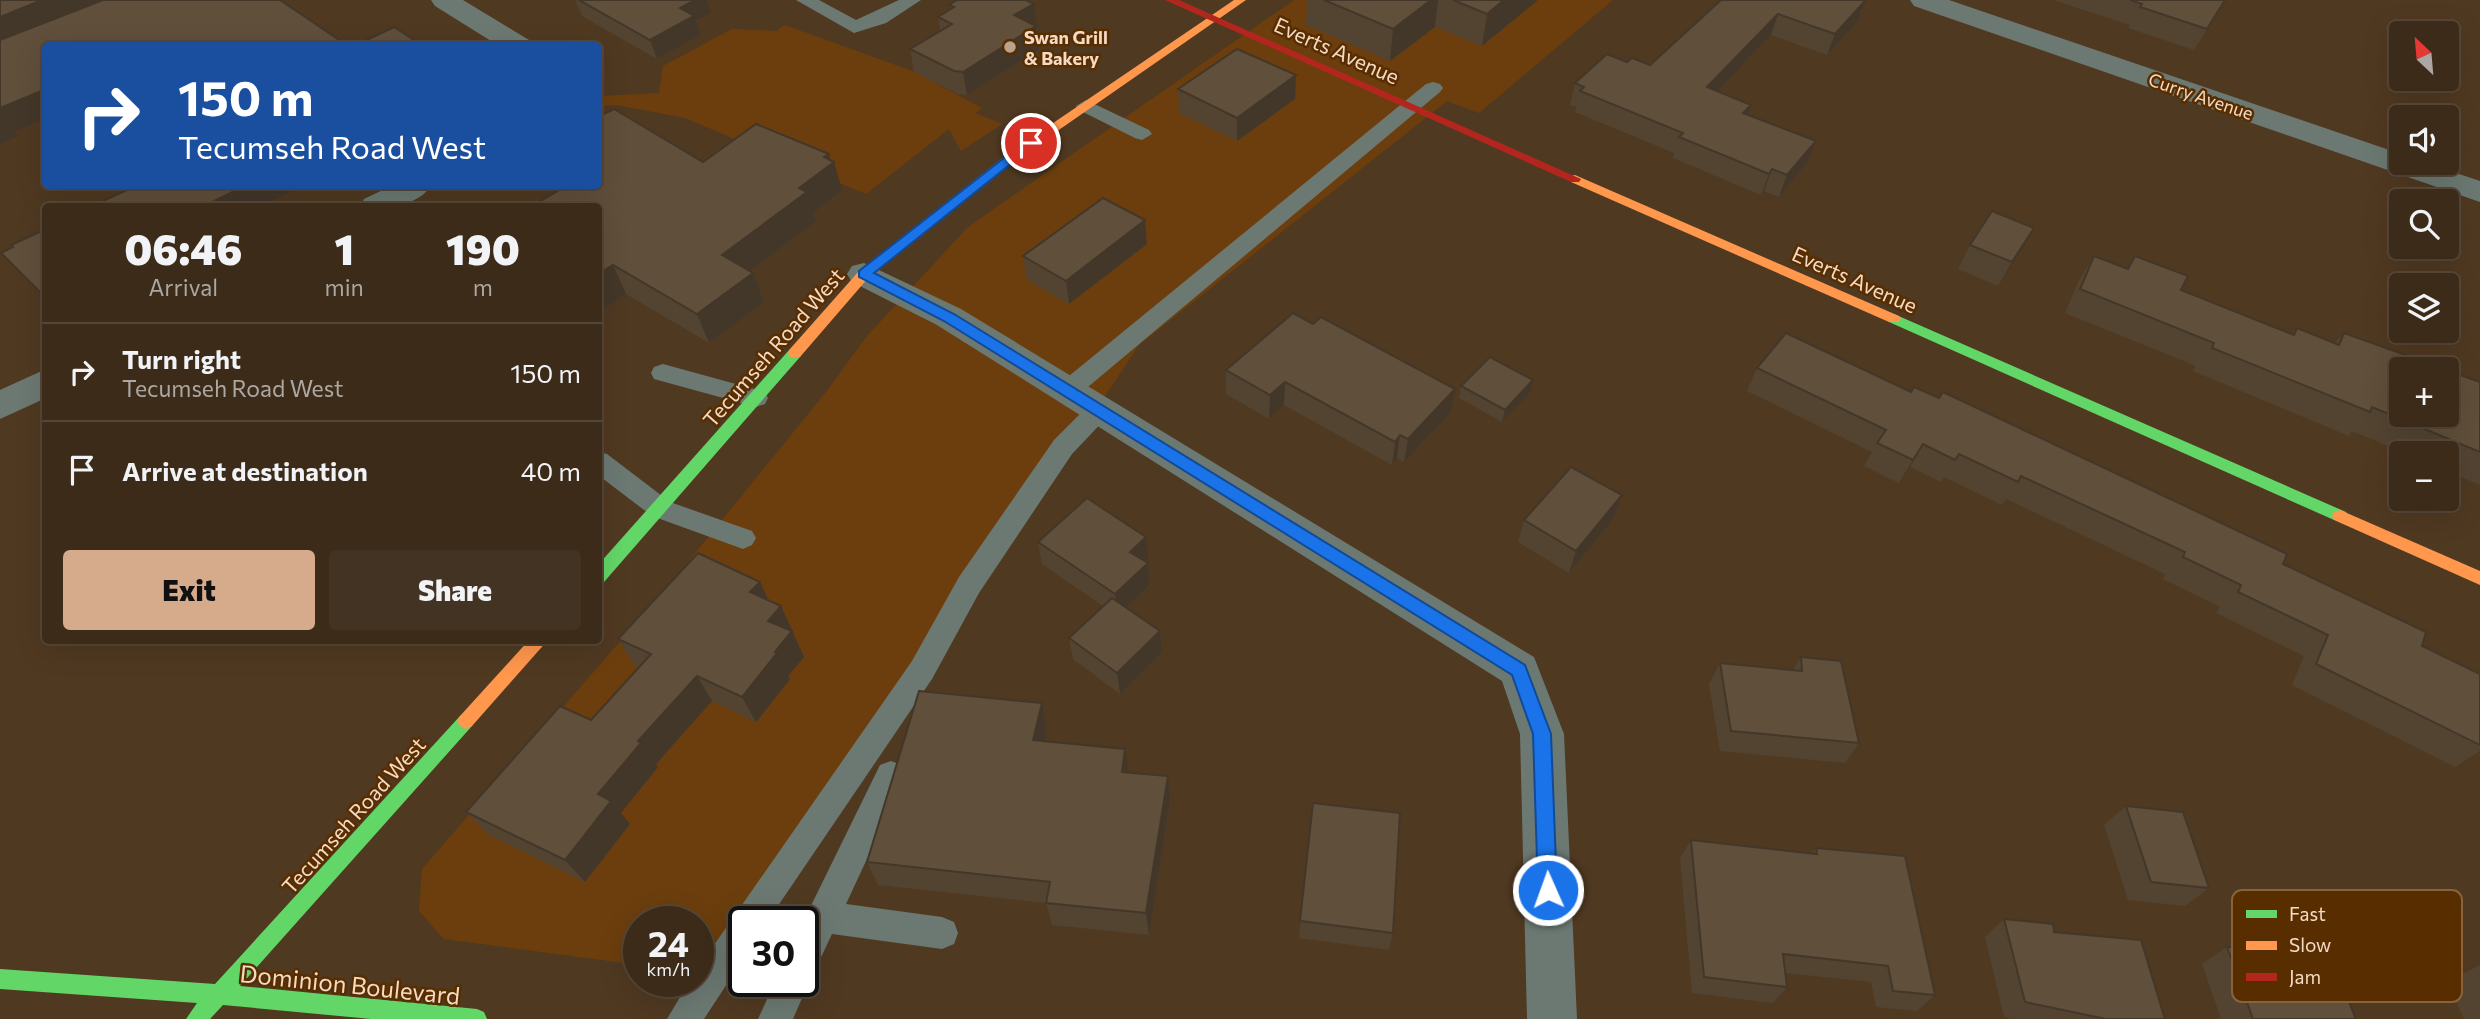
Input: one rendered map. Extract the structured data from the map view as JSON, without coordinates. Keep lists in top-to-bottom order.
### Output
{
  "streets": {
    "street": [
      "Everts Avenue",
      "Curry Avenue",
      "Tecumseh Road West",
      "Dominion Boulevard"
    ]
  },
  "crossings": [
    ["Everts Avenue", "Tecumseh Road West"],
    ["Tecumseh Road West", "Dominion Boulevard"]
  ],
  "places": ["Swan Grill & Bakery"],
  "legend": ["Fast", "Slow", "Jam"],
  "north": "top left",
  "page": {
    "map_buttons": ["+", "−"],
    "turn": ["150 m", "Tecumseh Road West"],
    "eta": [
      "06:46",
      "Arrival",
      "1",
      "min",
      "190",
      "m"
    ],
    "list": [
      {
        "name": "Turn right",
        "note": "Tecumseh Road West",
        "value": "150 m"
      },
      {
        "name": "Arrive at destination",
        "value": "40 m"
      }
    ],
    "buttons": ["Exit", "Share"],
    "speed": "24 km/h",
    "limit": "30"
  }
}
